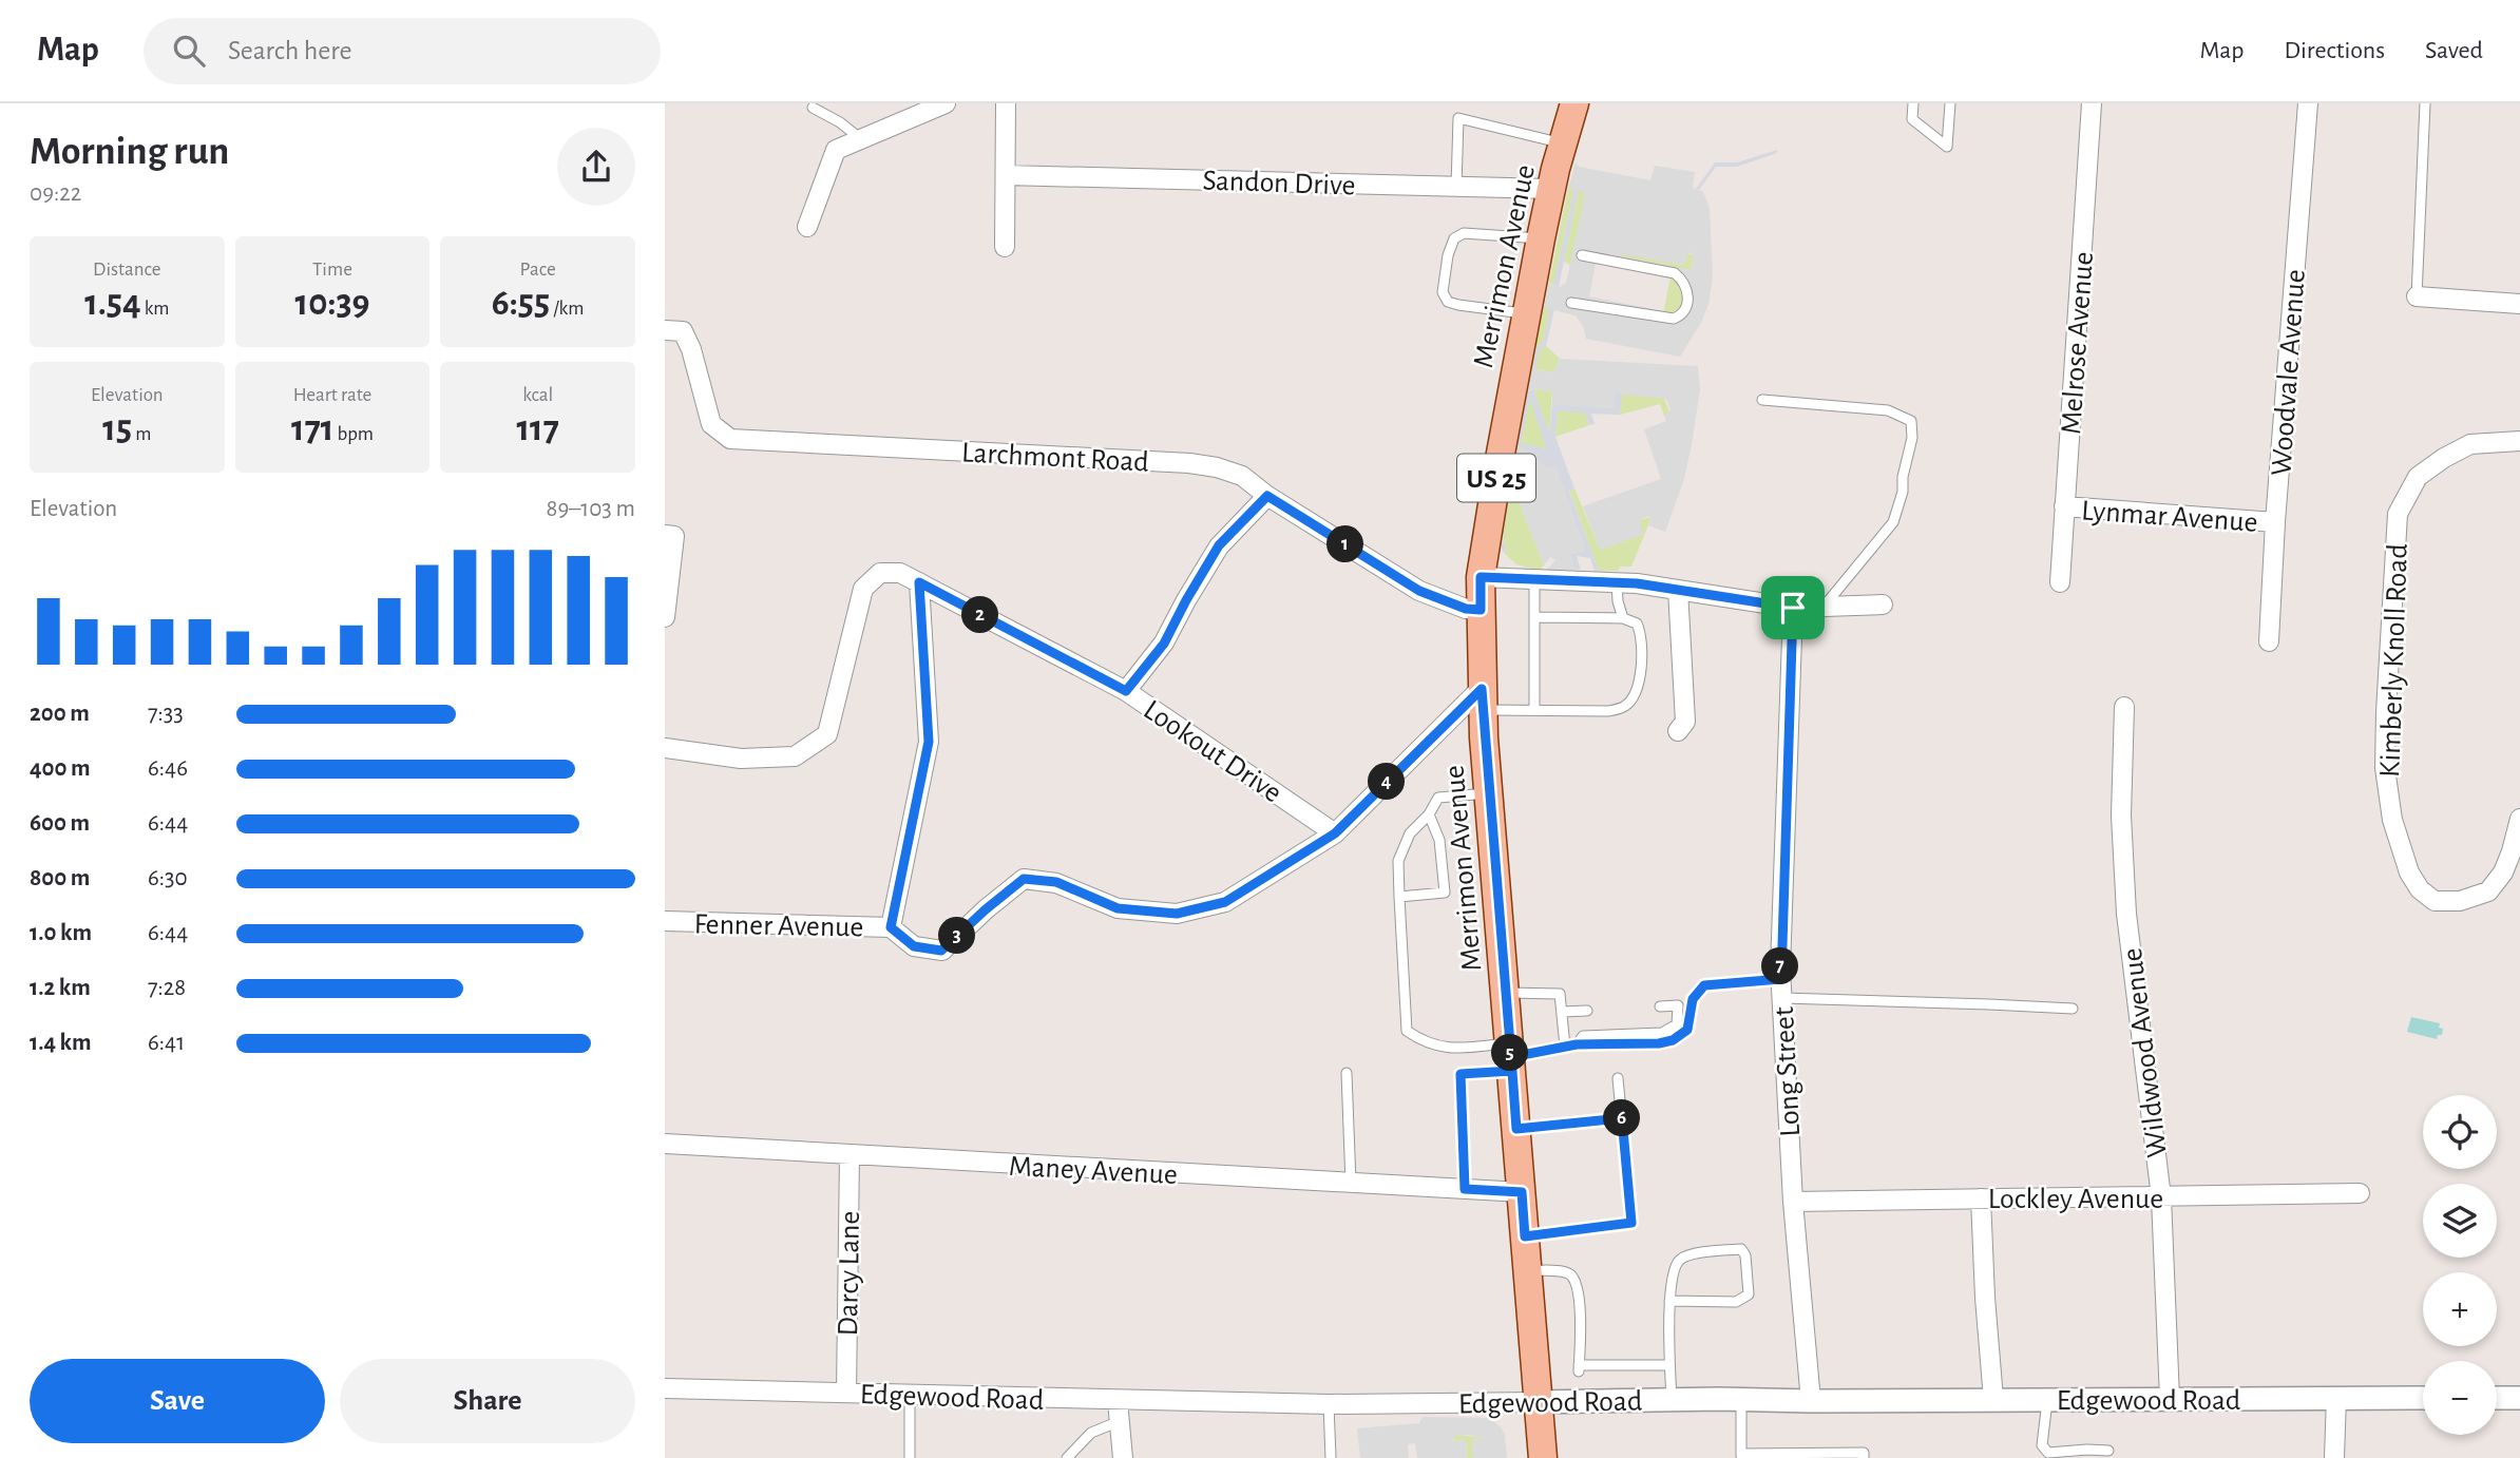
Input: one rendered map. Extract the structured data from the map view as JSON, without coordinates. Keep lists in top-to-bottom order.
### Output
{
  "streets": {
    "main road": ["Merrimon Avenue", "US 25"],
    "street": [
      "Sandon Drive",
      "Melrose Avenue",
      "Woodvale Avenue",
      "Larchmont Road",
      "Lynmar Avenue",
      "Kimberly Knoll Road",
      "Lookout Drive",
      "Fenner Avenue",
      "Wildwood Avenue",
      "Long Street",
      "Maney Avenue",
      "Lockley Avenue",
      "Darcy Lane",
      "Edgewood Road"
    ]
  },
  "crossings": [
    ["Sandon Drive", "Merrimon Avenue"],
    ["Merrimon Avenue", "Larchmont Road"],
    ["Merrimon Avenue", "Fenner Avenue"],
    ["Merrimon Avenue", "Maney Avenue"],
    ["Merrimon Avenue", "Edgewood Road"],
    ["Melrose Avenue", "Lynmar Avenue"],
    ["Woodvale Avenue", "Lynmar Avenue"],
    ["Lookout Drive", "Fenner Avenue"],
    ["Wildwood Avenue", "Lockley Avenue"],
    ["Wildwood Avenue", "Edgewood Road"],
    ["Long Street", "Lockley Avenue"],
    ["Long Street", "Edgewood Road"],
    ["Maney Avenue", "Darcy Lane"],
    ["Darcy Lane", "Edgewood Road"]
  ],
  "page": {
    "header": "Map",
    "search": "Search here",
    "nav": ["Map", "Directions", "Saved"],
    "heading": ["Morning run", "09:22"],
    "stats": [
      ["Distance", "1.54 km"],
      ["Time", "10:39"],
      ["Pace", "6:55 /km"],
      ["Elevation", "15 m"],
      ["Heart rate", "171 bpm"],
      ["kcal", "117"]
    ],
    "chart": ["Elevation", "89–103 m"],
    "pins": [
      "1",
      "2",
      "4",
      "3",
      "7",
      "5",
      "6"
    ],
    "list": [
      {
        "name": "200 m",
        "note": "7:33"
      },
      {
        "name": "400 m",
        "note": "6:46"
      },
      {
        "name": "600 m",
        "note": "6:44"
      },
      {
        "name": "800 m",
        "note": "6:30"
      },
      {
        "name": "1.0 km",
        "note": "6:44"
      },
      {
        "name": "1.2 km",
        "note": "7:28"
      },
      {
        "name": "1.4 km",
        "note": "6:41"
      }
    ],
    "map_buttons": ["+", "−"],
    "buttons": ["Save", "Share"]
  }
}
